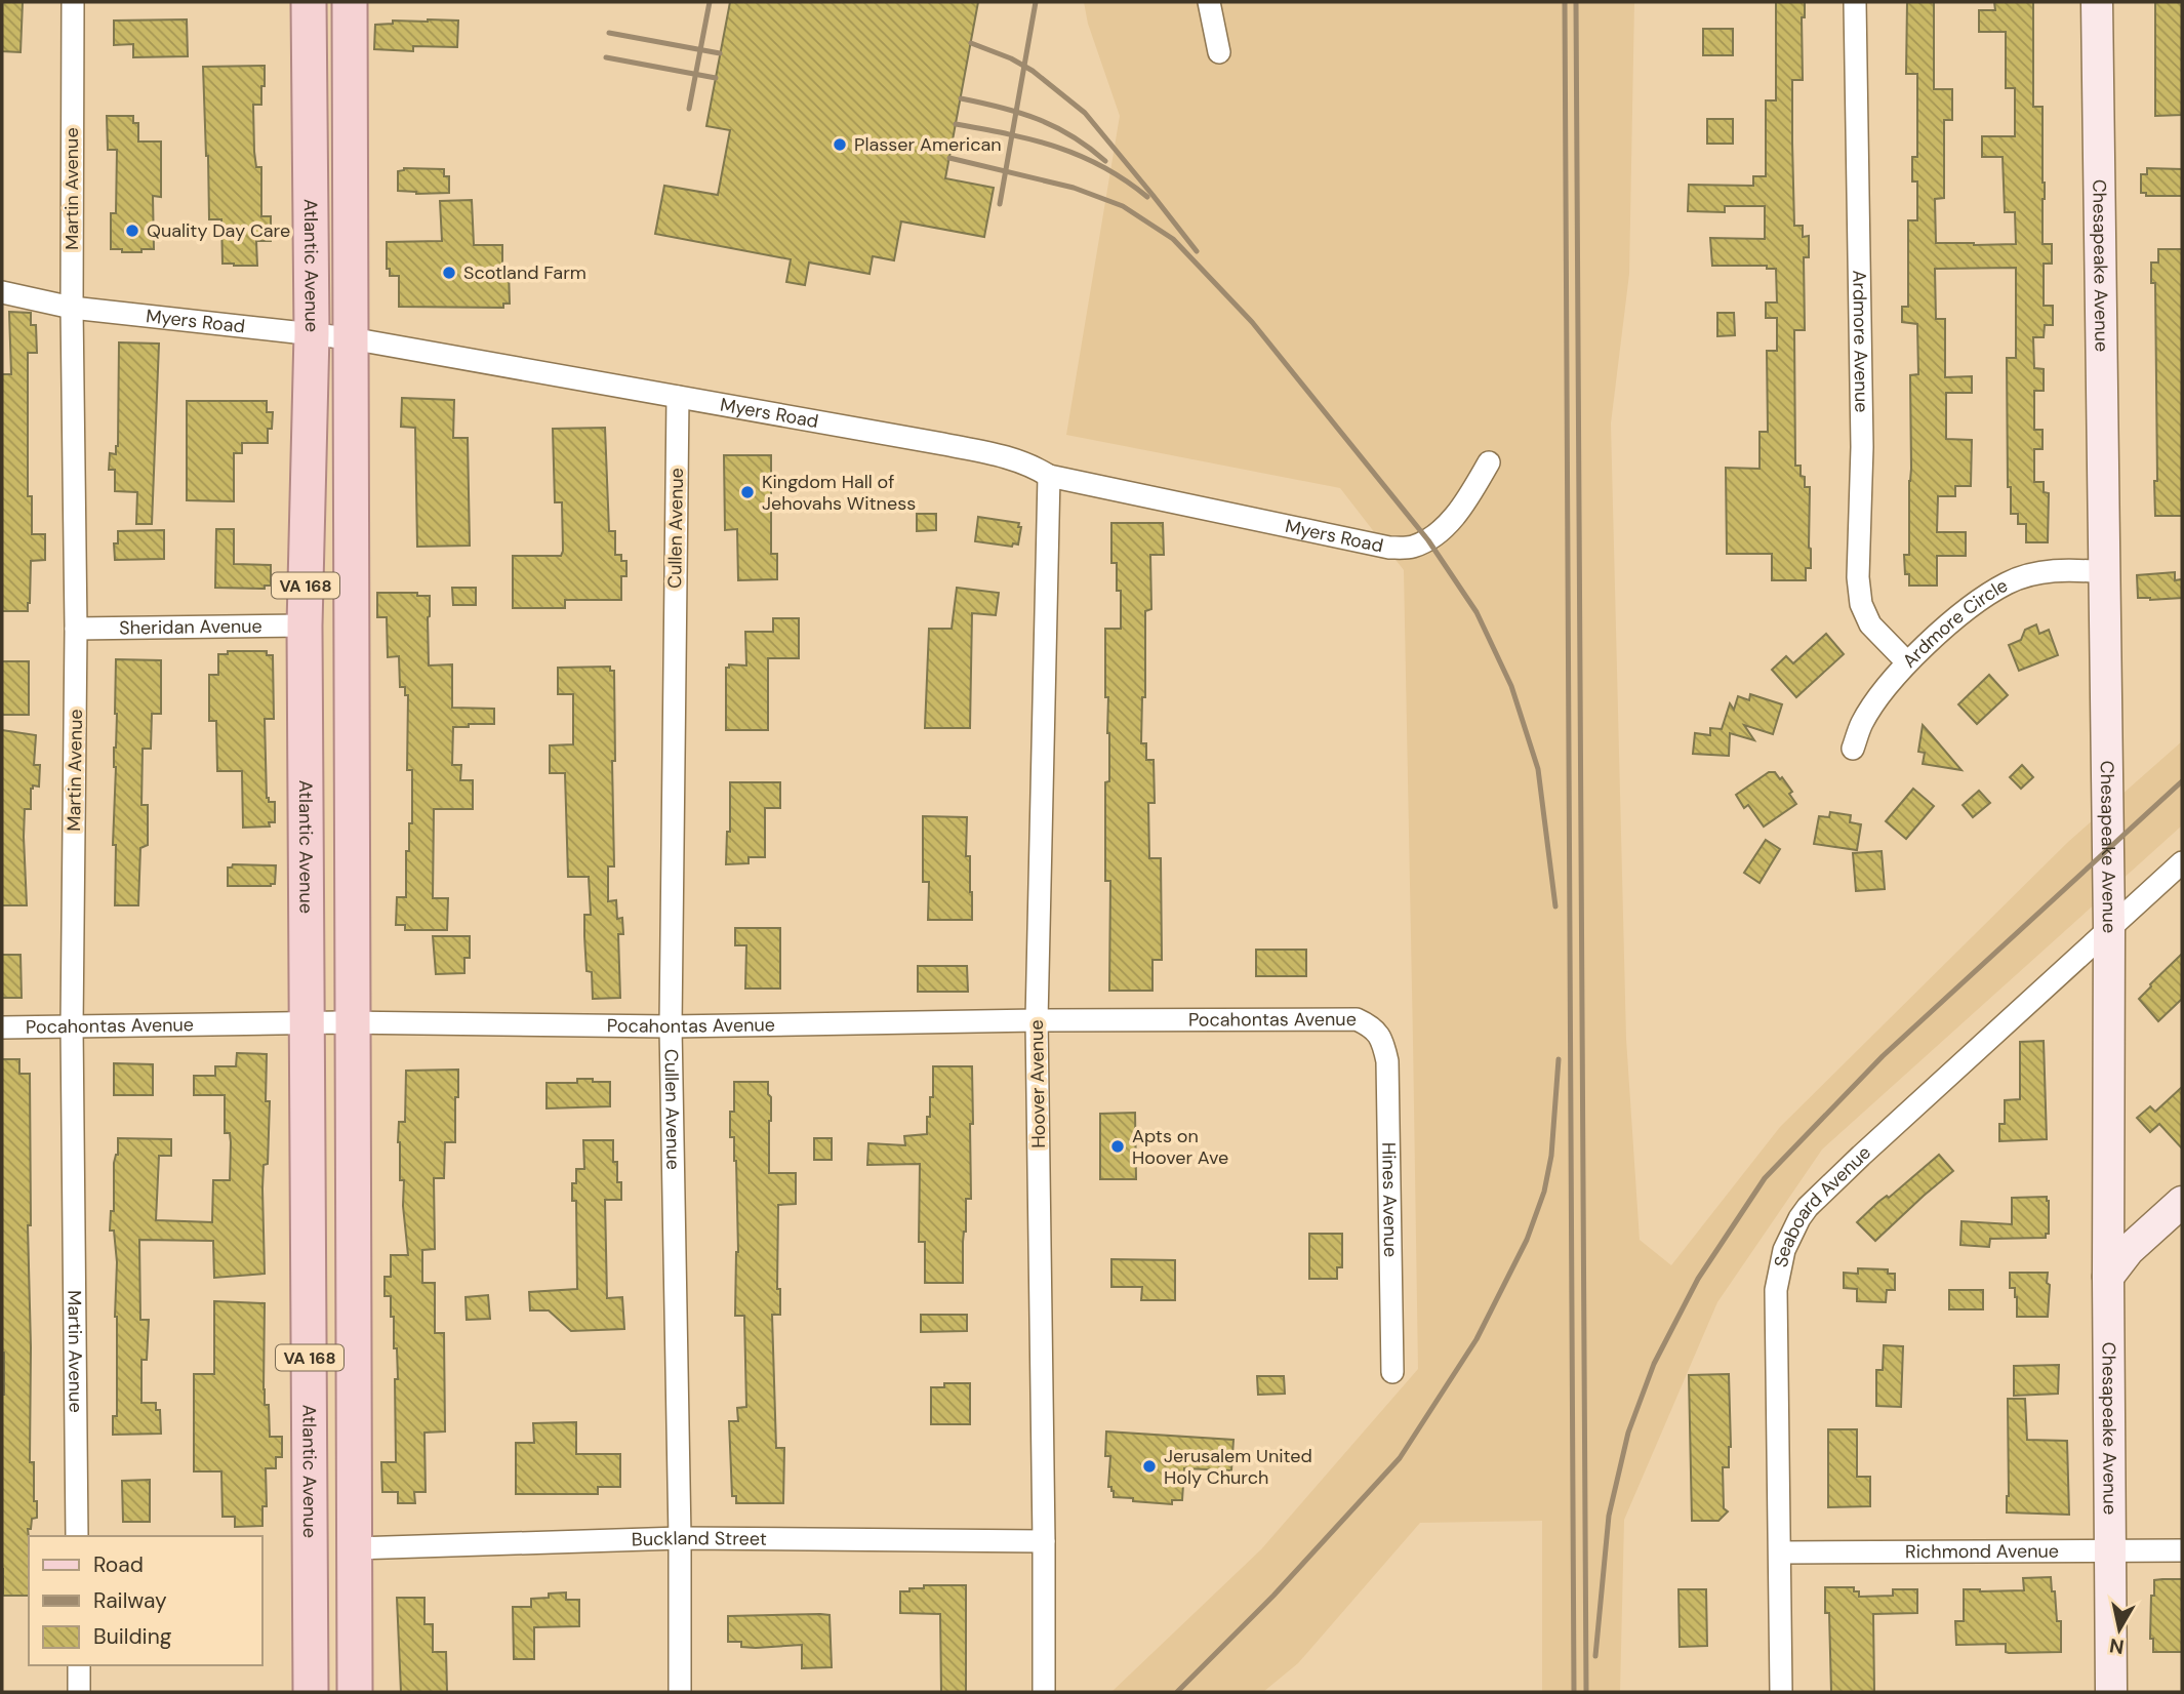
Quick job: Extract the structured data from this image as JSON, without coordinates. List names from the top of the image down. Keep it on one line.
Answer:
{"streets":{"main road":["Atlantic Avenue","VA 168"],"street":["Martin Avenue","Chesapeake Avenue","Myers Road","Ardmore Avenue","Cullen Avenue","Ardmore Circle","Sheridan Avenue","Pocahontas Avenue","Hoover Avenue","Hines Avenue","Seaboard Avenue","Buckland Street","Richmond Avenue"]},"crossings":[["Martin Avenue","Myers Road"],["Martin Avenue","Sheridan Avenue"],["Martin Avenue","Pocahontas Avenue"],["Atlantic Avenue","Myers Road"],["Atlantic Avenue","Sheridan Avenue"],["Atlantic Avenue","Pocahontas Avenue"],["Chesapeake Avenue","Ardmore Circle"],["Chesapeake Avenue","Seaboard Avenue"],["Chesapeake Avenue","Richmond Avenue"],["Myers Road","Cullen Avenue"],["Myers Road","VA 168"],["Myers Road","Hoover Avenue"],["Ardmore Avenue","Ardmore Circle"],["Cullen Avenue","Pocahontas Avenue"],["Cullen Avenue","Buckland Street"],["VA 168","Pocahontas Avenue"],["VA 168","Buckland Street"],["Pocahontas Avenue","Hoover Avenue"],["Pocahontas Avenue","Hines Avenue"],["Hoover Avenue","Buckland Street"],["Seaboard Avenue","Richmond Avenue"]],"places":["Plasser American","Quality Day Care","Scotland Farm","Kingdom Hall of Jehovahs Witness","Apts on Hoover Ave","Jerusalem United Holy Church"],"legend":["Road","Railway","Building"],"north":"bottom"}
